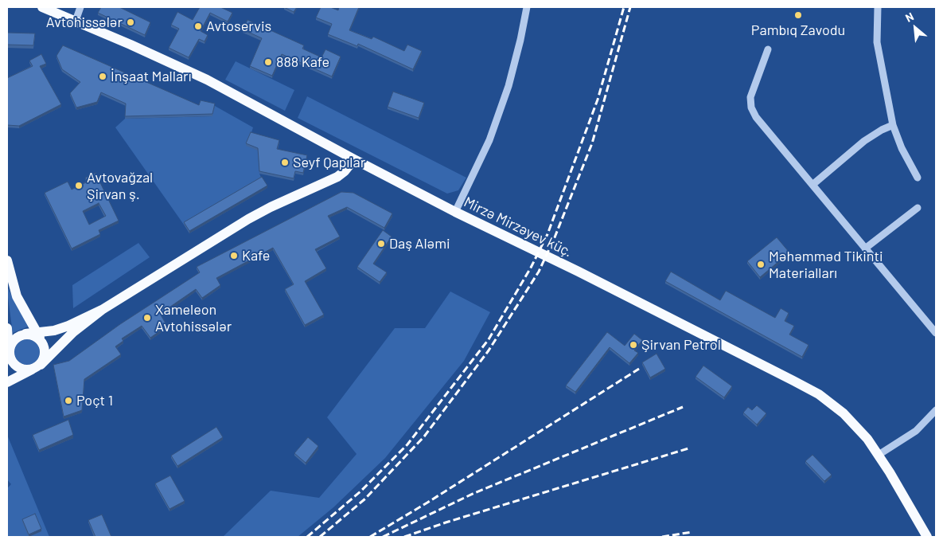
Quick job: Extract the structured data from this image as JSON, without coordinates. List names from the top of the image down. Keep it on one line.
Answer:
{"streets":{"main road":["Mirzə Mirzəyev küç."]},"places":["Pambıq Zavodu","Avtohissələr","Avtoservis","888 Kafe","İnşaat Malları","Seyf Qapılar","Avtovağzal Şirvan ş.","Daş Aləmi","Kafe","Məhəmməd Tikinti Materialları","Xameleon Avtohissələr","Şirvan Petrol","Poçt 1"],"north":"top left"}
